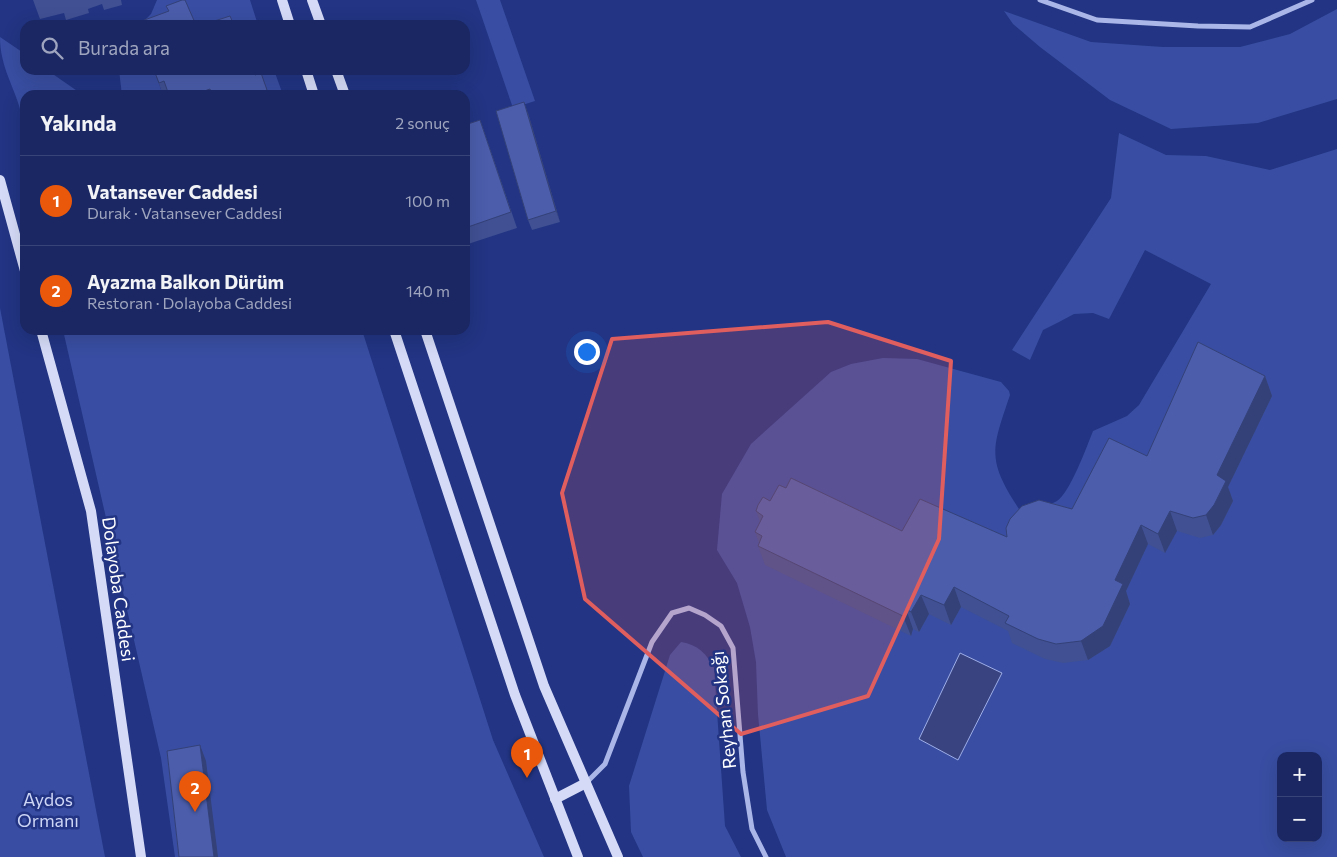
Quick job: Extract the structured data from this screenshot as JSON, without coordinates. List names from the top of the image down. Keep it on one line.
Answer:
{"streets":{"main road":["Dolayoba Caddesi"],"street":["Reyhan Sokağı"]},"parks":["Aydos Ormanı"],"page":{"search":"Burada ara","heading":["Yakında","2 sonuç"],"list":[{"mark":"1","name":"Vatansever Caddesi","note":"Durak · Vatansever Caddesi","value":"100 m"},{"mark":"2","name":"Ayazma Balkon Dürüm","note":"Restoran · Dolayoba Caddesi","value":"140 m"}],"pins":["1","2"],"map_buttons":["+","−"]}}
